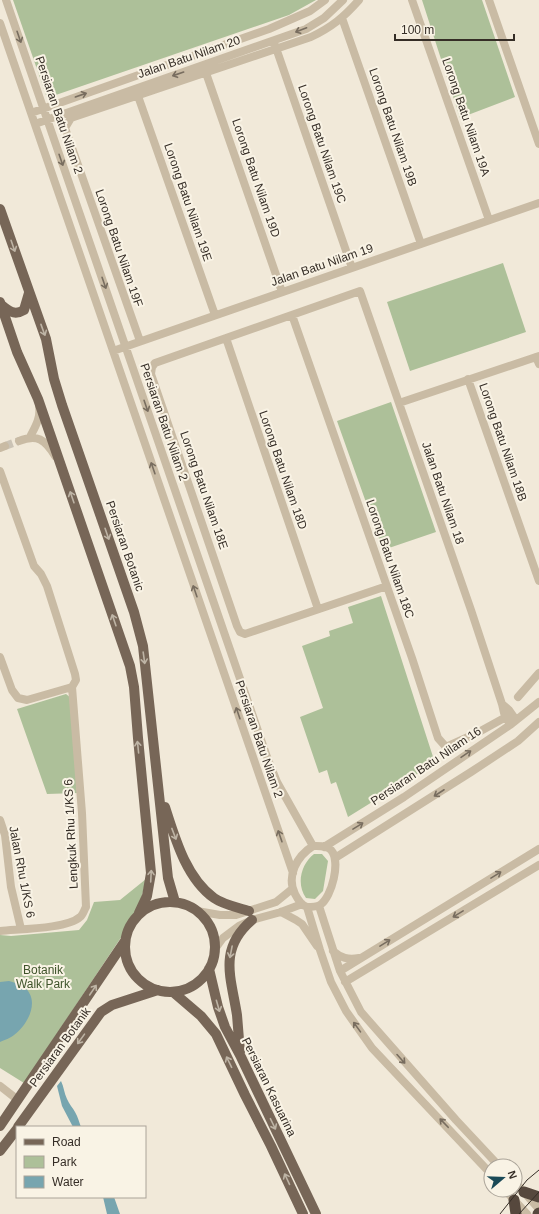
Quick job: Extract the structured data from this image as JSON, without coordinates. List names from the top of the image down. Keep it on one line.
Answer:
{"streets":{"main road":["Persiaran Botanic","Persiaran Botanik","Persiaran Kasuarina"],"street":["Jalan Batu Nilam 20","Persiaran Batu Nilam 2","Lorong Batu Nilam 19A","Lorong Batu Nilam 19B","Lorong Batu Nilam 19C","Lorong Batu Nilam 19D","Lorong Batu Nilam 19E","Lorong Batu Nilam 19F","Jalan Batu Nilam 19","Lorong Batu Nilam 18B","Lorong Batu Nilam 18D","Lorong Batu Nilam 18E","Jalan Batu Nilam 18","Lorong Batu Nilam 18C","Persiaran Batu Nilam 16","Lengkuk Rhu 1/KS 6","Jalan Rhu 1/KS 6"]},"crossings":[["Jalan Batu Nilam 20","Persiaran Batu Nilam 2"],["Jalan Batu Nilam 20","Lorong Batu Nilam 19C"],["Persiaran Batu Nilam 2","Jalan Batu Nilam 19"],["Persiaran Batu Nilam 2","Persiaran Batu Nilam 16"],["Lorong Batu Nilam 19A","Jalan Batu Nilam 19"],["Lorong Batu Nilam 19B","Jalan Batu Nilam 19"],["Lorong Batu Nilam 19C","Jalan Batu Nilam 19"],["Lorong Batu Nilam 19D","Jalan Batu Nilam 19"],["Lorong Batu Nilam 19E","Lorong Batu Nilam 19F"],["Lorong Batu Nilam 19E","Jalan Batu Nilam 19"],["Lorong Batu Nilam 19F","Jalan Batu Nilam 19"],["Lorong Batu Nilam 18D","Lorong Batu Nilam 18E"],["Jalan Batu Nilam 18","Lorong Batu Nilam 18C"],["Jalan Batu Nilam 18","Persiaran Batu Nilam 16"],["Persiaran Botanic","Persiaran Botanik"],["Persiaran Botanic","Persiaran Kasuarina"],["Lorong Batu Nilam 18C","Persiaran Batu Nilam 16"],["Lengkuk Rhu 1/KS 6","Jalan Rhu 1/KS 6"],["Persiaran Botanik","Persiaran Kasuarina"]],"parks":["Botanik Walk Park"],"legend":["Road","Park","Water"],"scale_bar":"100 m","north":"right"}
